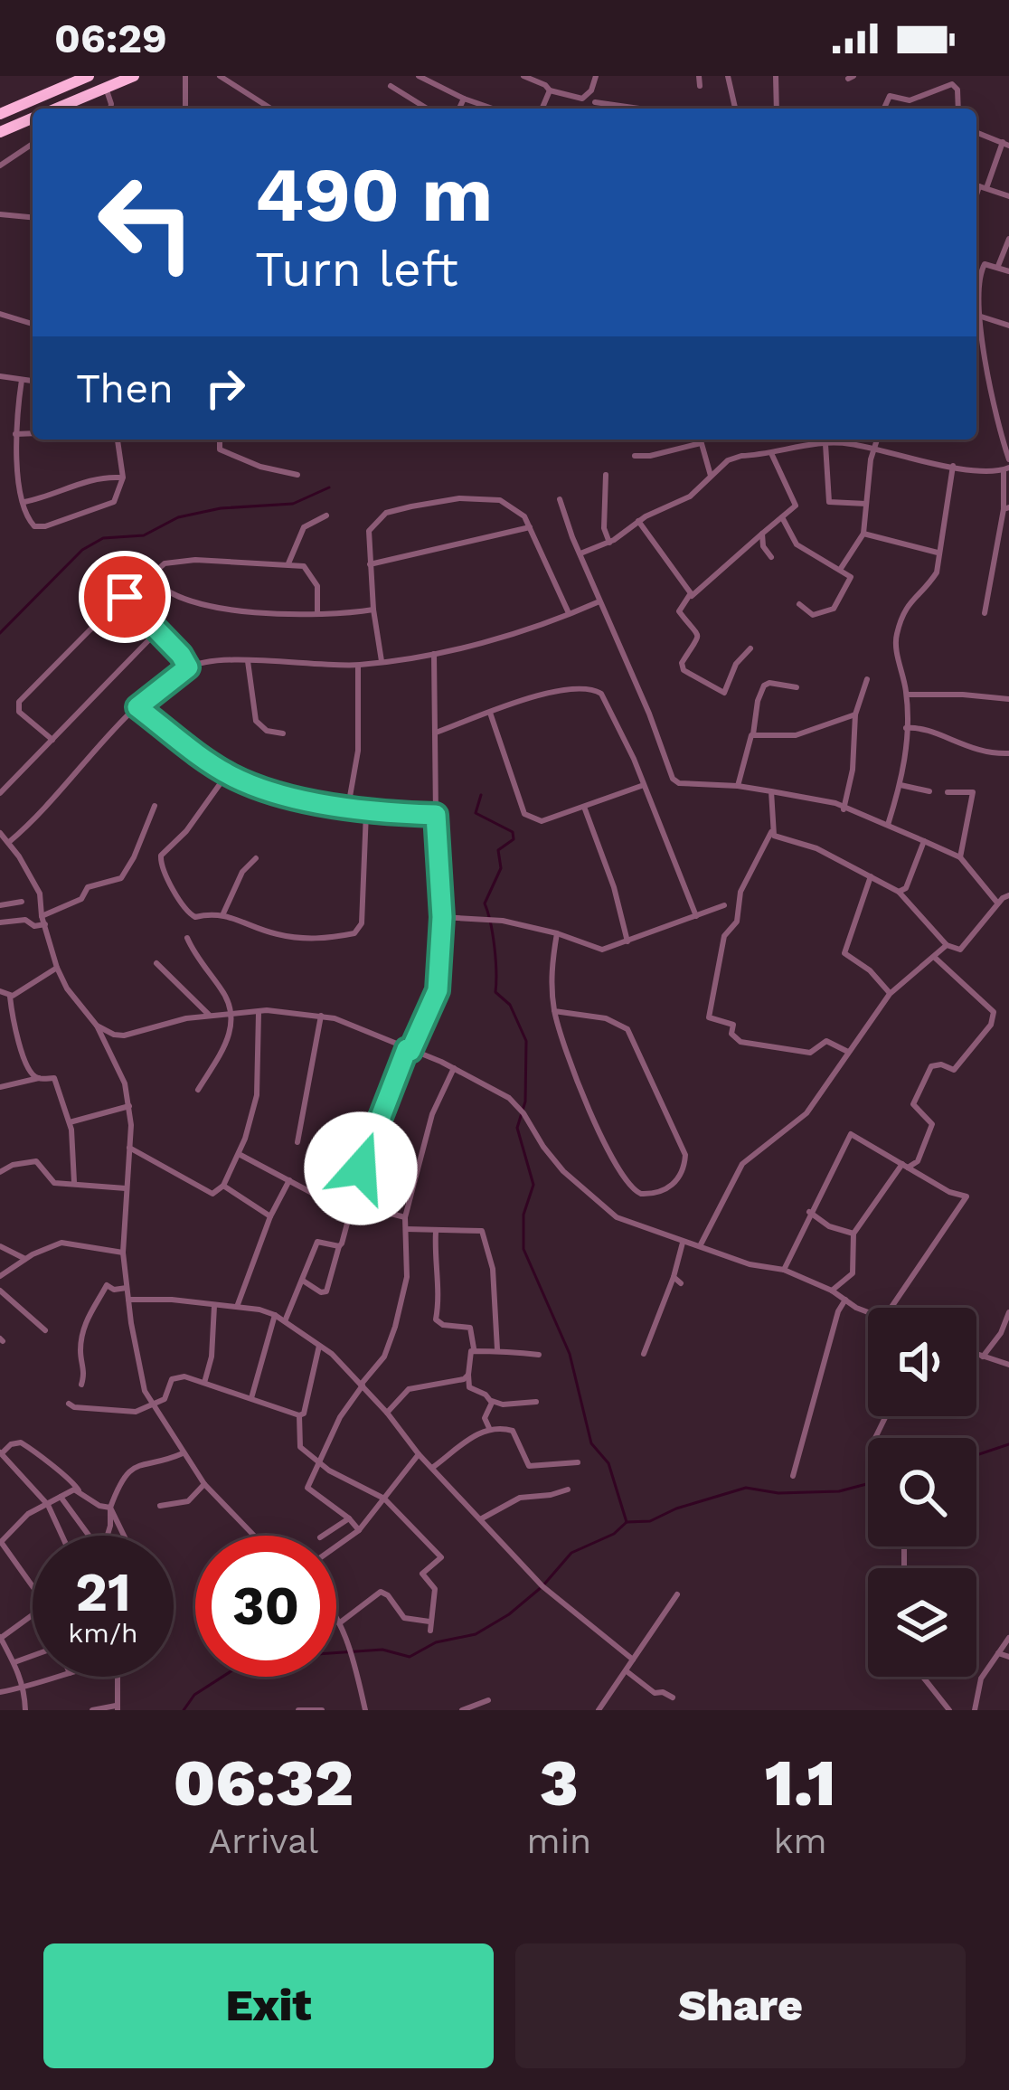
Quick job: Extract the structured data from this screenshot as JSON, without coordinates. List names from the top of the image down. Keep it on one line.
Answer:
{"page":{"status":"06:29","turn":["490 m","Turn left"],"then":"Then","speed":"21 km/h","limit":"30","eta":["06:32","Arrival","3","min","1.1","km"],"buttons":["Exit","Share"]}}
